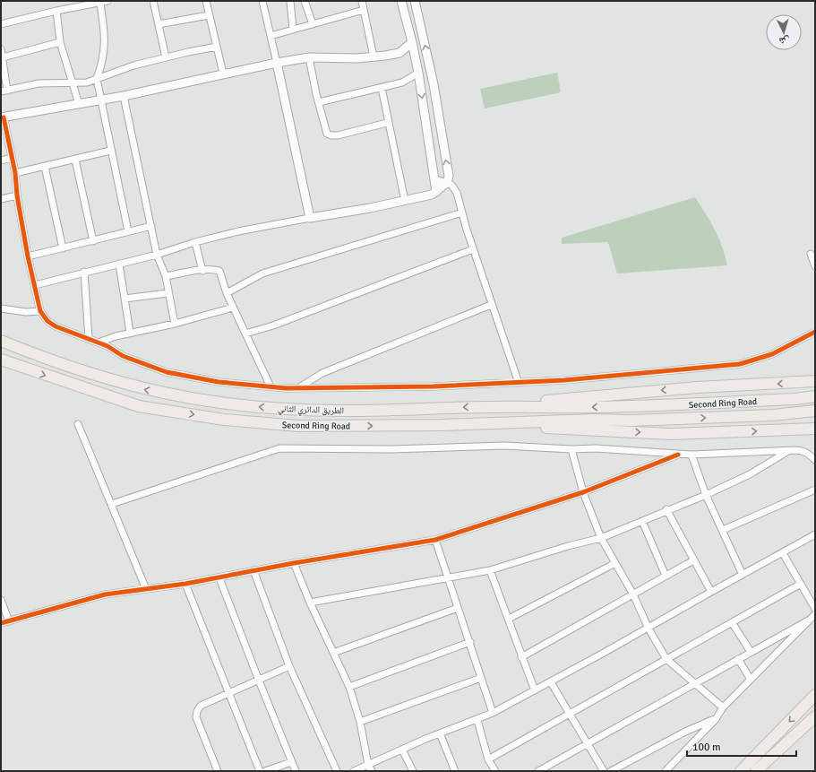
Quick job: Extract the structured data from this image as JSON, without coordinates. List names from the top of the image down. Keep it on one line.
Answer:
{"streets":{"highway":["Second Ring Road","الطريق الدائري الثاني"]},"crossings":[["Second Ring Road","الطريق الدائري الثاني"]],"scale_bar":"100 m","north":"bottom"}
